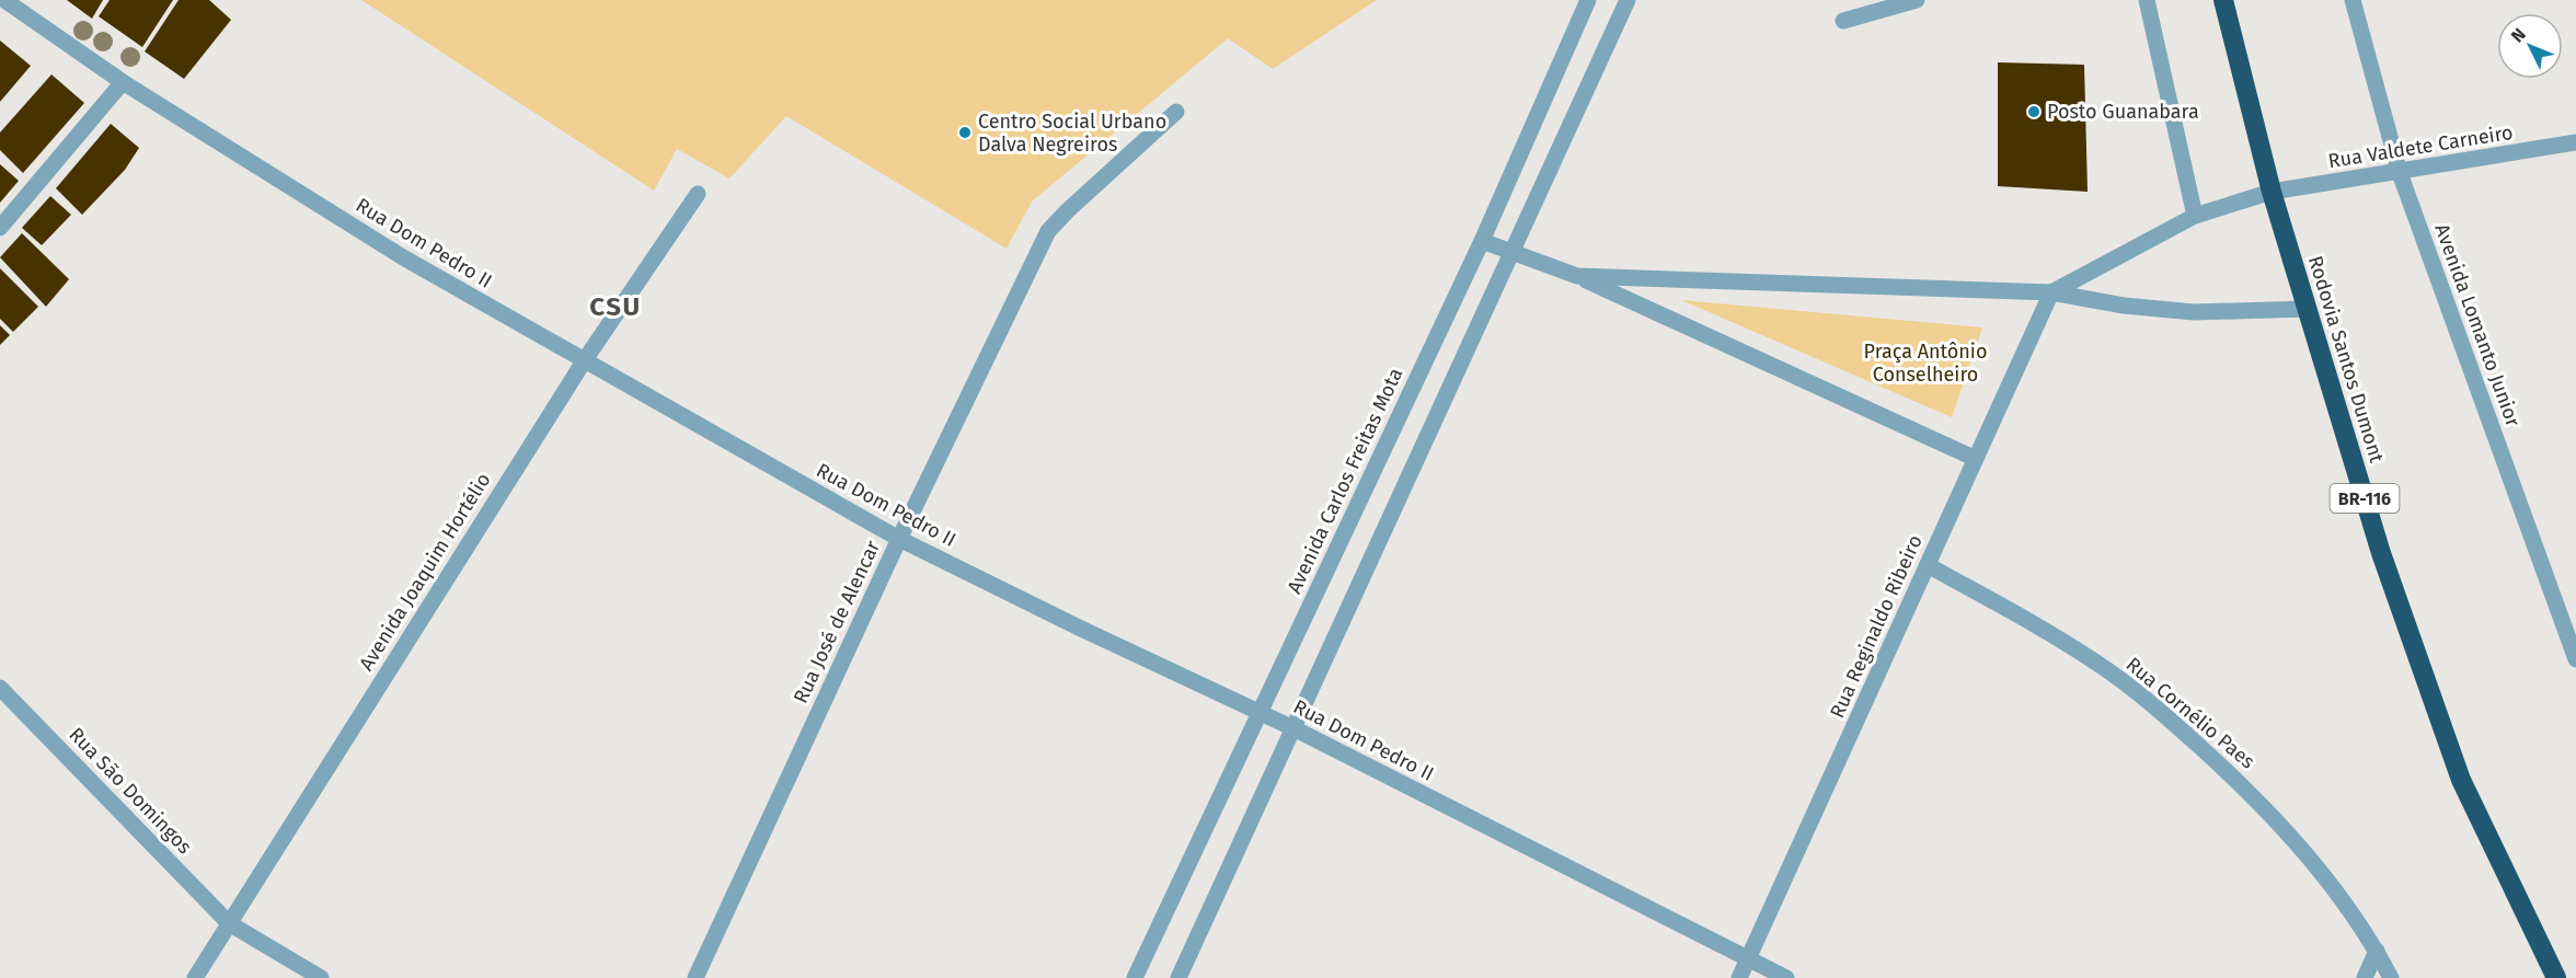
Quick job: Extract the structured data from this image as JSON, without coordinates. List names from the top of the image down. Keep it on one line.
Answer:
{"streets":{"highway":["Rodovia Santos Dumont","BR-116"],"street":["Rua Valdete Carneiro","Rua Dom Pedro II","Avenida Lomanto Junior","Avenida Carlos Freitas Mota","Avenida Joaquim Hortélio","Rua José de Alencar","Rua Reginaldo Ribeiro","Rua Cornélio Paes","Rua São Domingos"]},"crossings":[["Rua Valdete Carneiro","Avenida Lomanto Junior"],["Rua Valdete Carneiro","Rodovia Santos Dumont"],["Rua Valdete Carneiro","Rua Reginaldo Ribeiro"],["Rua Dom Pedro II","Avenida Carlos Freitas Mota"],["Rua Dom Pedro II","Avenida Joaquim Hortélio"],["Rua Dom Pedro II","Rua José de Alencar"],["Rua Dom Pedro II","Rua Reginaldo Ribeiro"],["Avenida Joaquim Hortélio","Rua São Domingos"],["Rua Reginaldo Ribeiro","Rua Cornélio Paes"]],"districts":["CSU"],"parks":["Praça Antônio Conselheiro"],"places":["Posto Guanabara","Centro Social Urbano Dalva Negreiros"],"north":"top left"}
